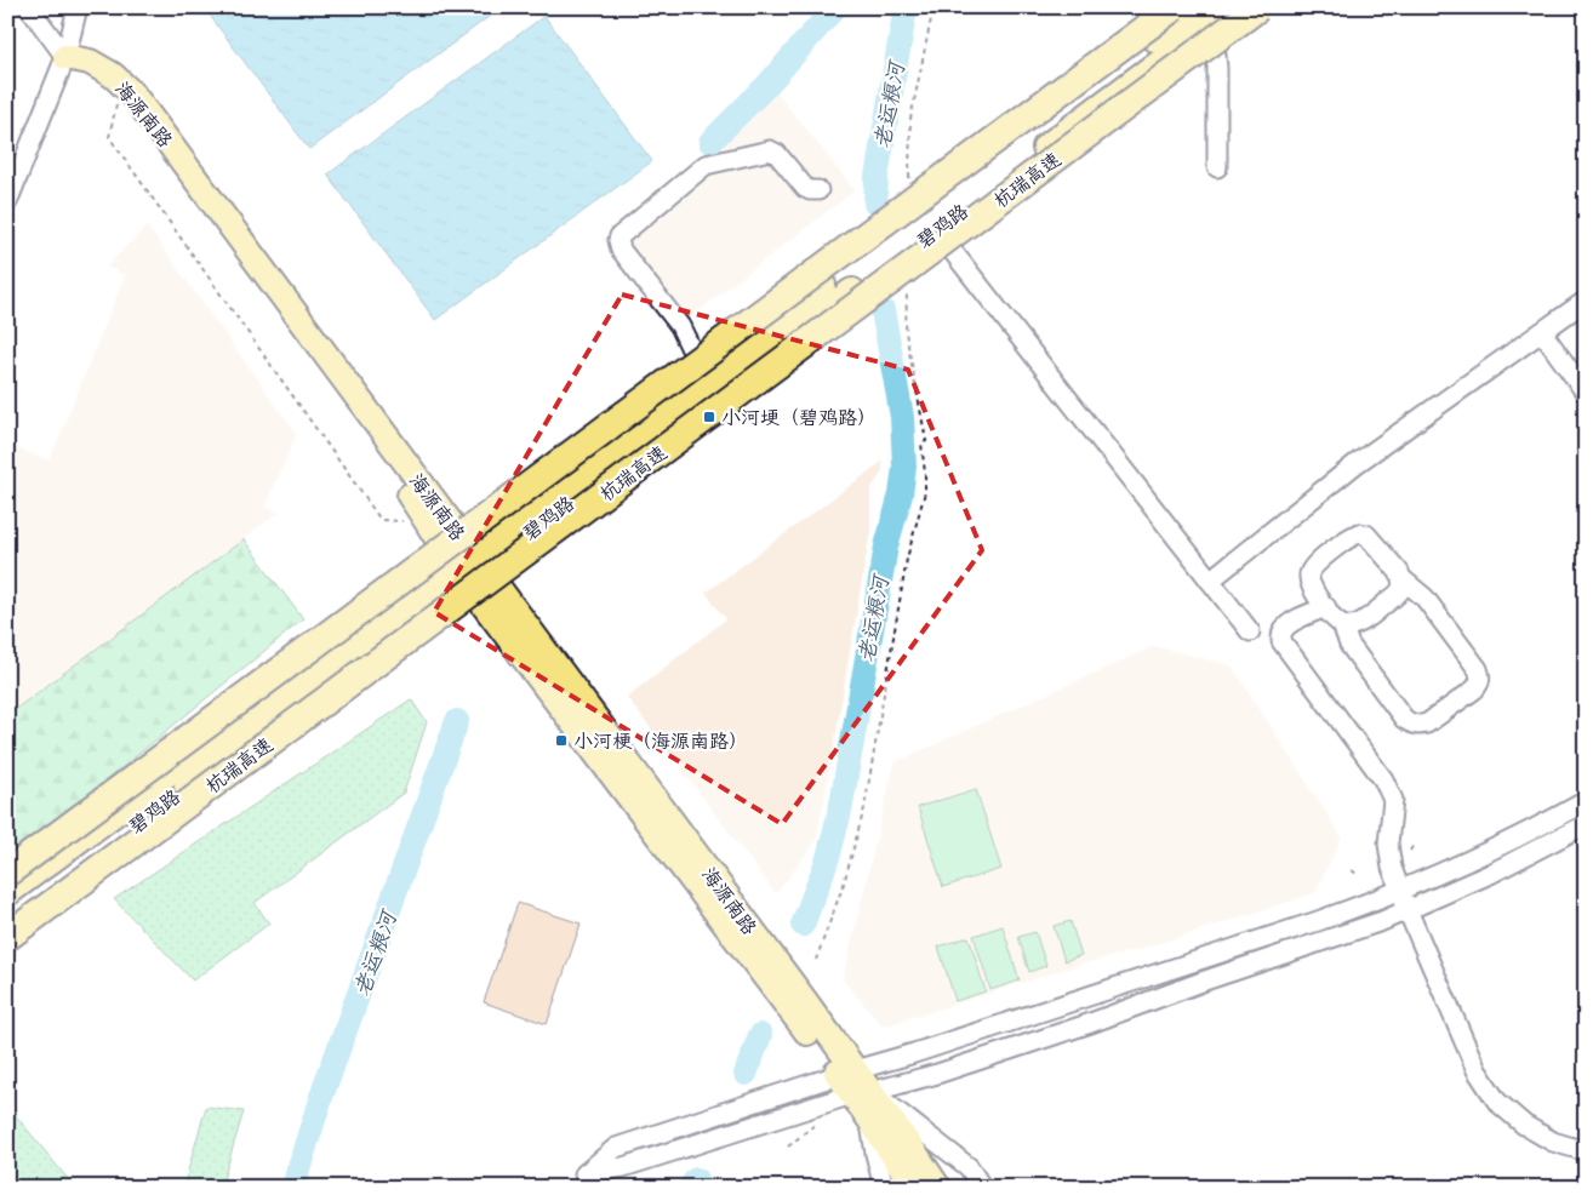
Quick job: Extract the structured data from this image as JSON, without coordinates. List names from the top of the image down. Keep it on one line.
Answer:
{"streets":{"highway":["杭瑞高速","碧鸡路"],"main road":["海源南路"]},"crossings":[["海源南路","碧鸡路"]],"water":["老运粮河"],"places":{"transit":["小河埂（碧鸡路）","小河梗（海源南路）"]}}
